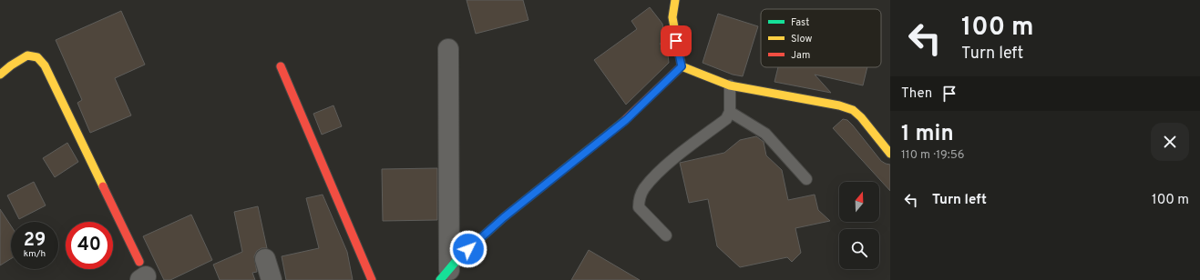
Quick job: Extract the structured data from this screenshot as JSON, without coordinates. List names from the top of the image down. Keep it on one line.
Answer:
{"legend":["Fast","Slow","Jam"],"north":"top","page":{"turn":["100 m","Turn left"],"then":"Then","heading":["1 min","110 m · 19:56"],"list":[{"name":"Turn left","value":"100 m"}],"speed":"29 km/h","limit":"40"}}
